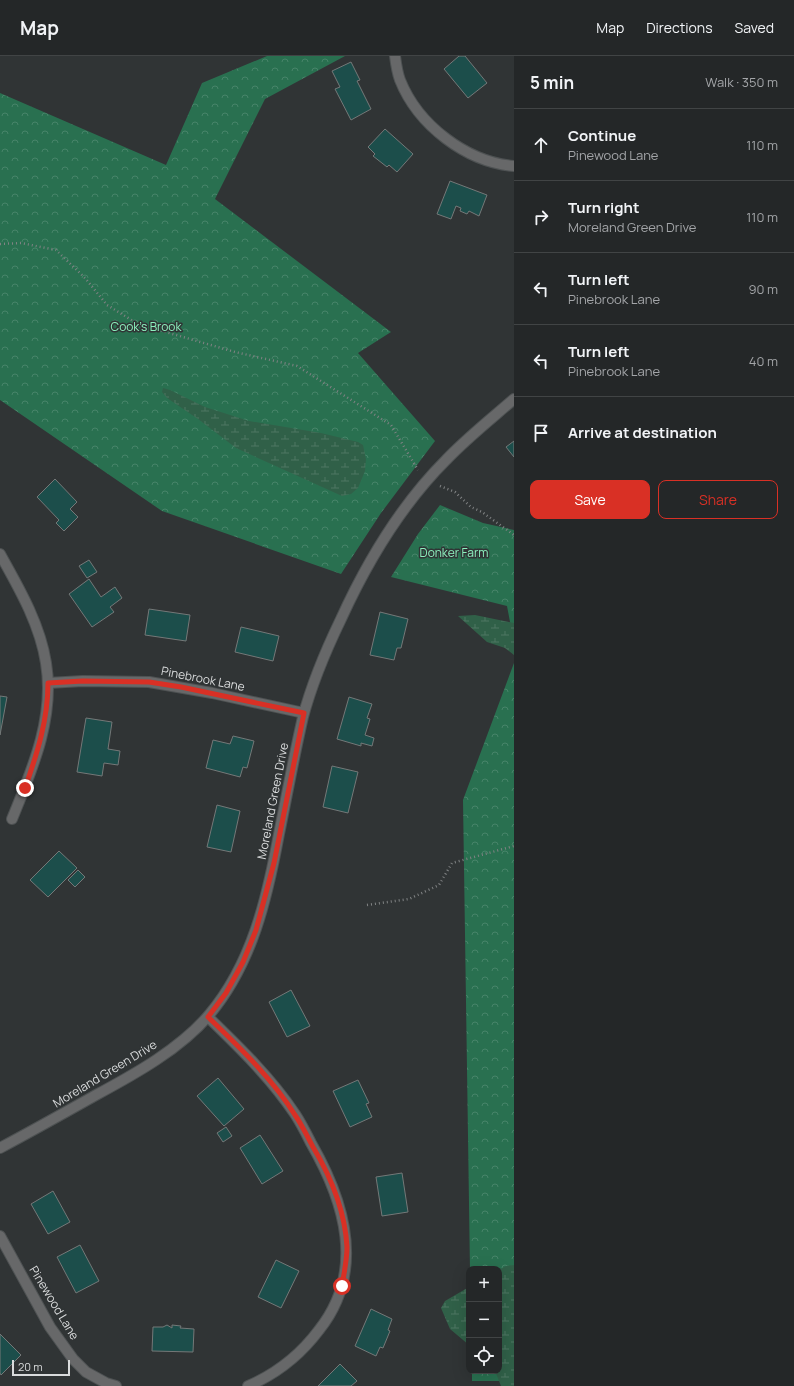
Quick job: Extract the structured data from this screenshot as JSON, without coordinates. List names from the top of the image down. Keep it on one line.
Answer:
{"streets":{"street":["Pinebrook Lane","Moreland Green Drive","Pinewood Lane"]},"crossings":[["Pinebrook Lane","Moreland Green Drive"]],"parks":["Cook's Brook","Donker Farm"],"scale_bar":"20 m","page":{"header":"Map","nav":["Map","Directions","Saved"],"heading":["5 min","Walk · 350 m"],"list":[["Continue","Pinewood Lane","110 m"],["Turn right","Moreland Green Drive","110 m"],["Turn left","Pinebrook Lane","90 m"],["Turn left","Pinebrook Lane","40 m"],"Arrive at destination"],"buttons":["Save","Share"],"map_buttons":["+","−"],"scale":"20 m"}}
